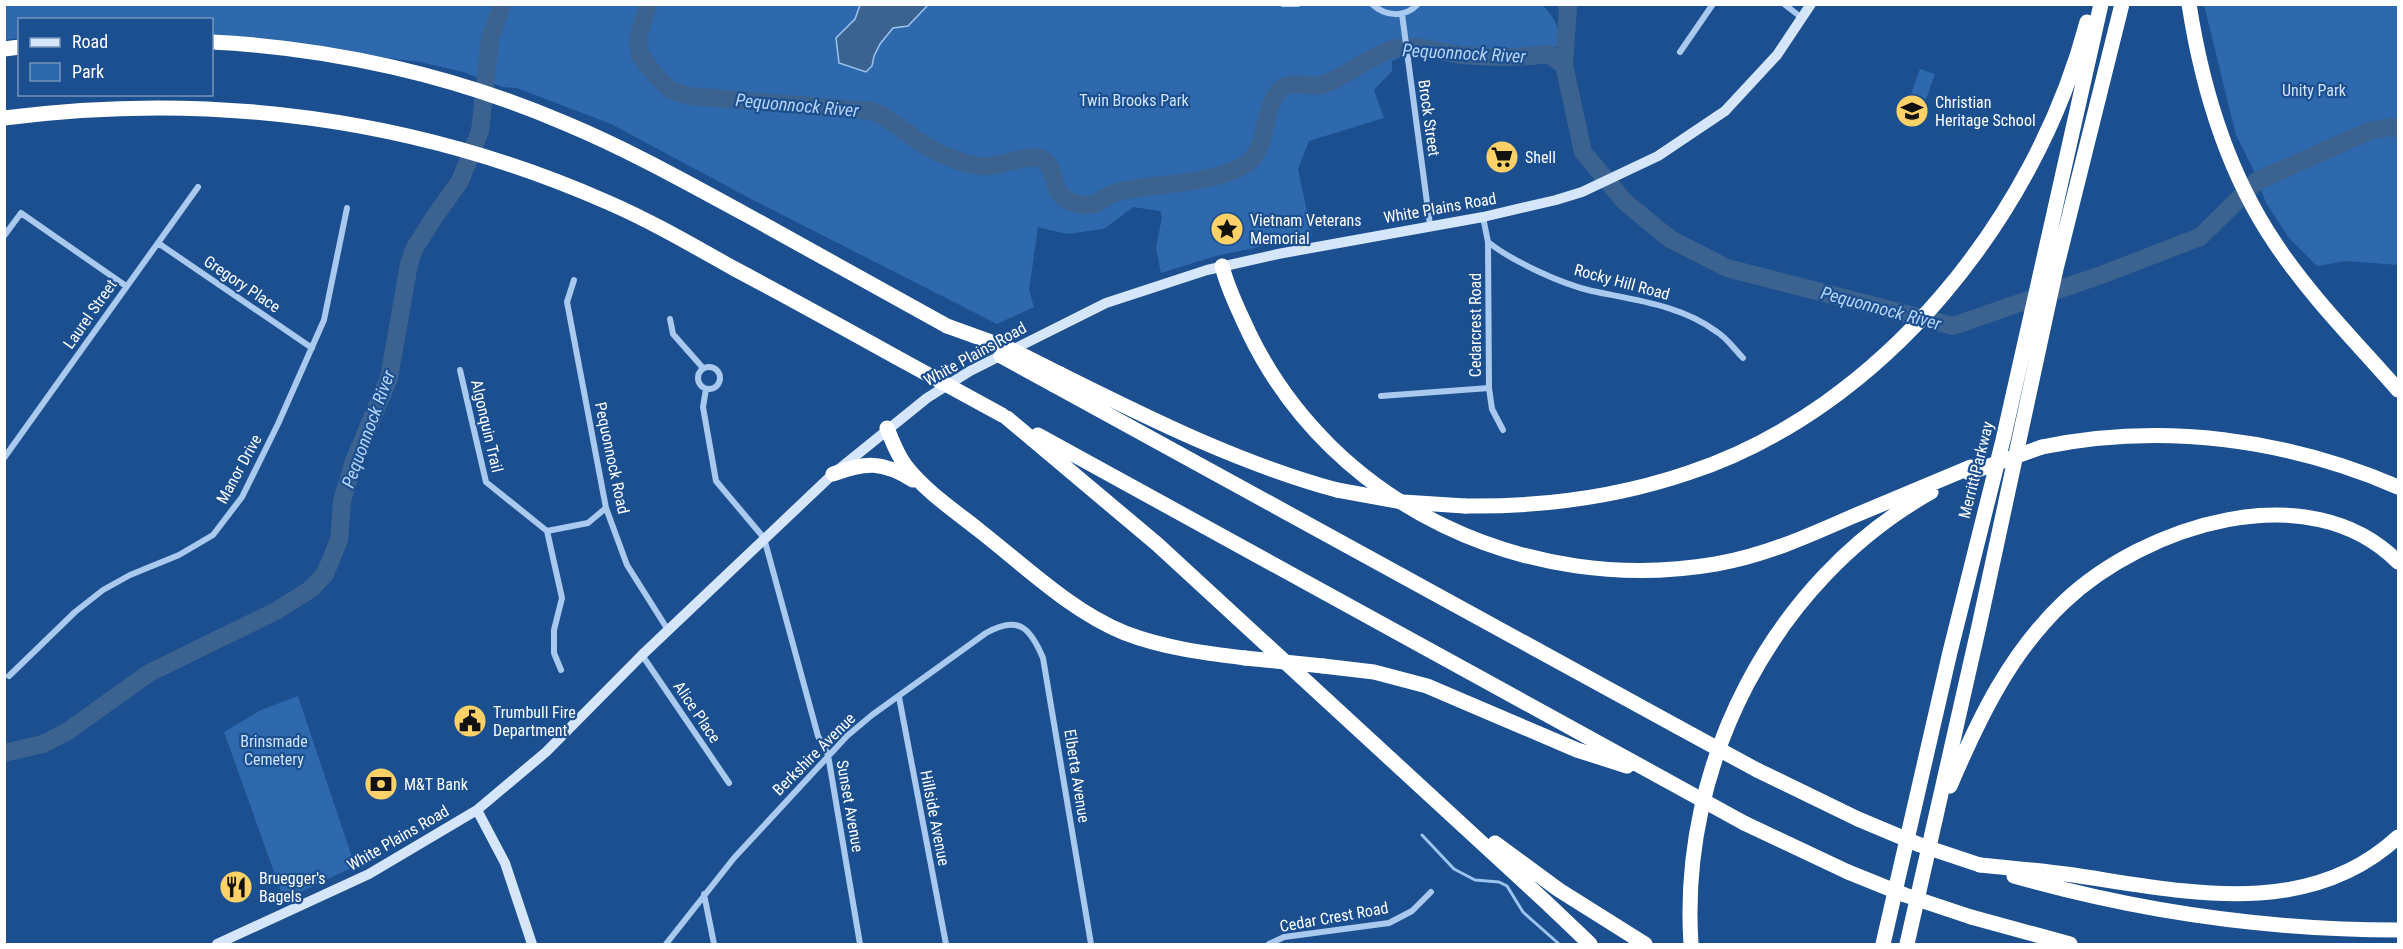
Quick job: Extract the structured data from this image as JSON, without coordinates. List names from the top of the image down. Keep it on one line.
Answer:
{"streets":{"highway":["Merritt Parkway"],"main road":["White Plains Road"],"street":["Brock Street","Rocky Hill Road","Gregory Place","Laurel Street","Cedarcrest Road","Algonquin Trail","Pequonnock Road","Manor Drive","Alice Place","Berkshire Avenue","Elberta Avenue","Sunset Avenue","Hillside Avenue","Cedar Crest Road"]},"crossings":[["Brock Street","White Plains Road"],["White Plains Road","Cedarcrest Road"],["White Plains Road","Pequonnock Road"],["White Plains Road","Alice Place"],["White Plains Road","Sunset Avenue"],["Rocky Hill Road","Cedarcrest Road"],["Gregory Place","Laurel Street"],["Gregory Place","Manor Drive"],["Berkshire Avenue","Elberta Avenue"],["Berkshire Avenue","Sunset Avenue"],["Berkshire Avenue","Hillside Avenue"]],"water":["Pequonnock River"],"parks":["Unity Park","Twin Brooks Park","Brinsmade Cemetery"],"places":{"school or university":["Christian Heritage School"],"supermarket":["Shell"],"place":["Vietnam Veterans Memorial"],"public building":["Trumbull Fire Department"],"bank":["M&T Bank"],"restaurant":["Bruegger's Bagels"]},"legend":["Road","Park"]}
